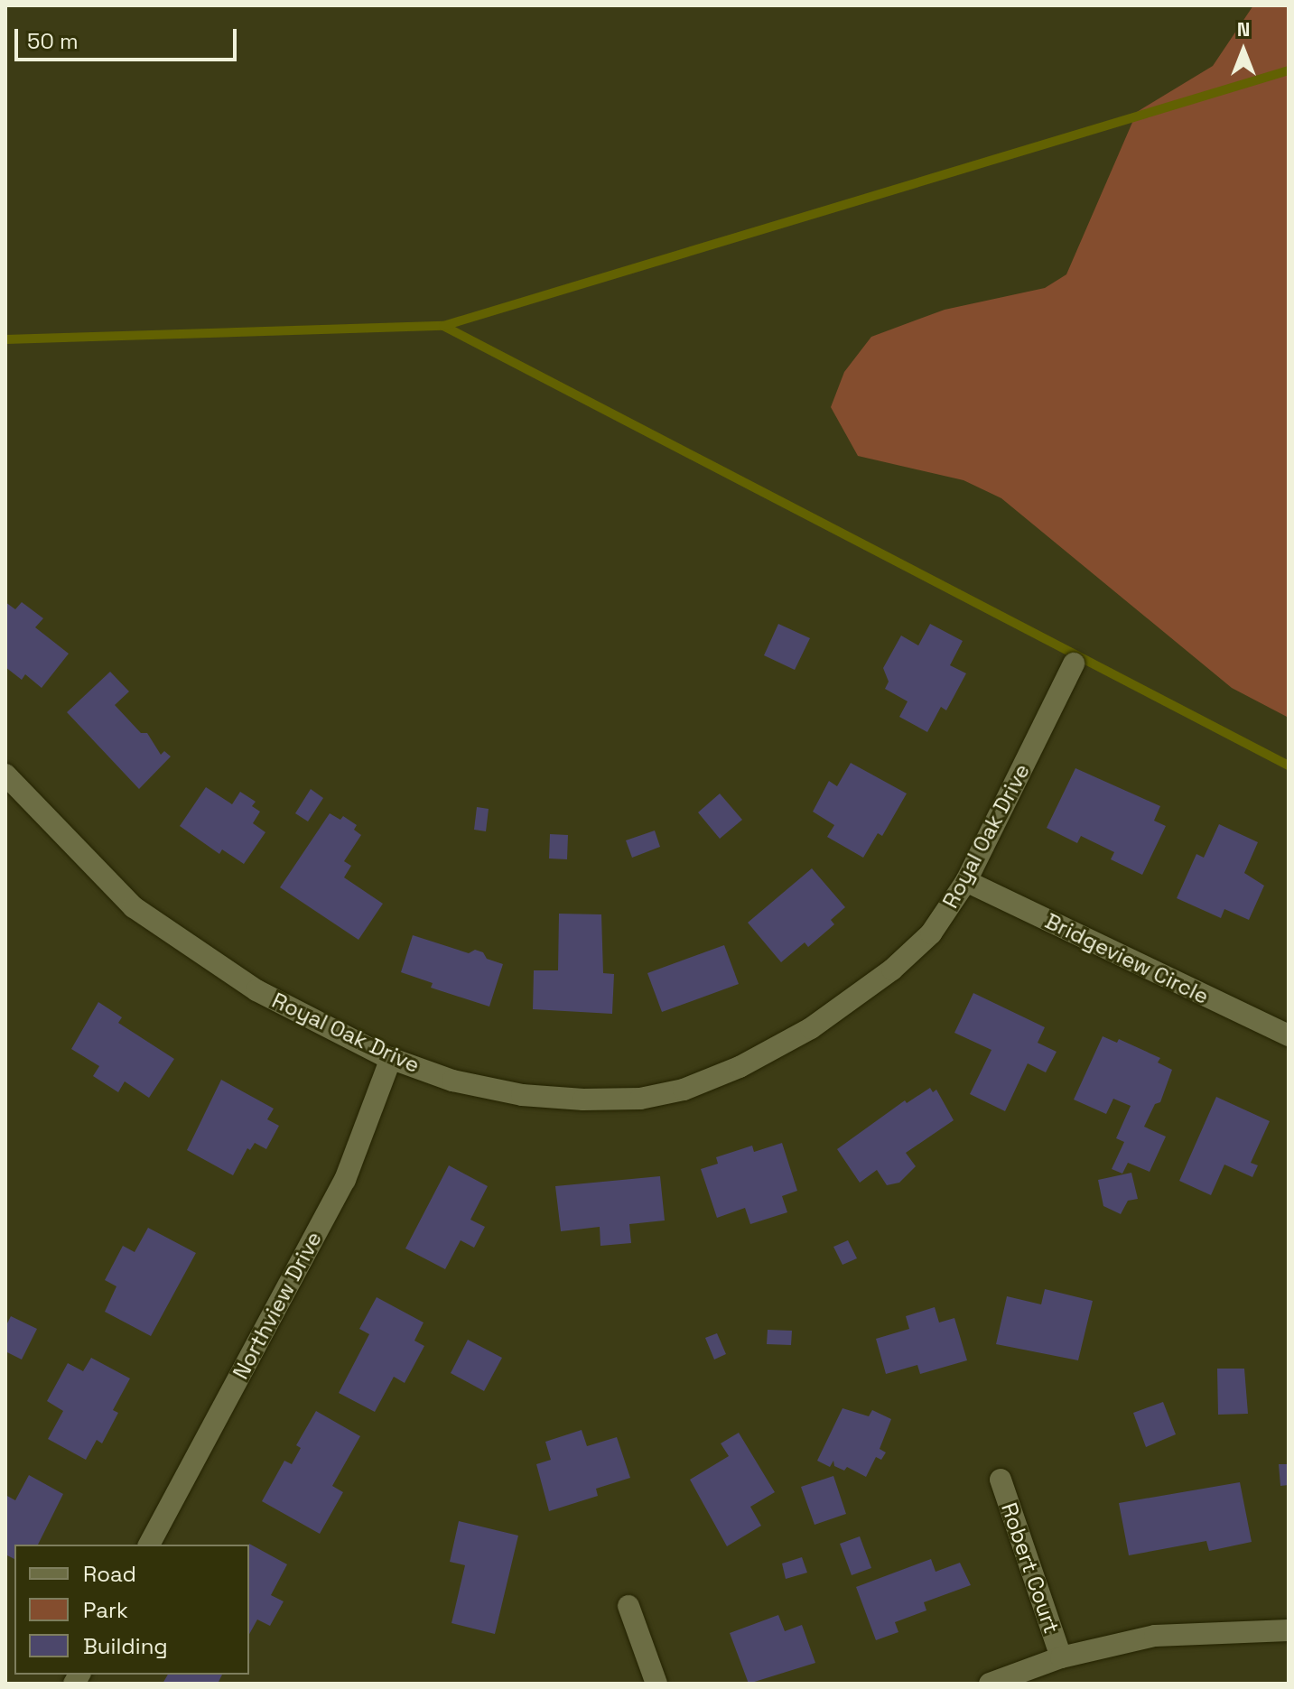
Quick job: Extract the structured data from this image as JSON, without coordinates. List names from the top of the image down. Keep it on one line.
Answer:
{"streets":{"street":["Royal Oak Drive","Bridgeview Circle","Northview Drive","Robert Court"]},"crossings":[["Royal Oak Drive","Bridgeview Circle"],["Royal Oak Drive","Northview Drive"]],"legend":["Road","Park","Building"],"scale_bar":"50 m","north":"top"}
